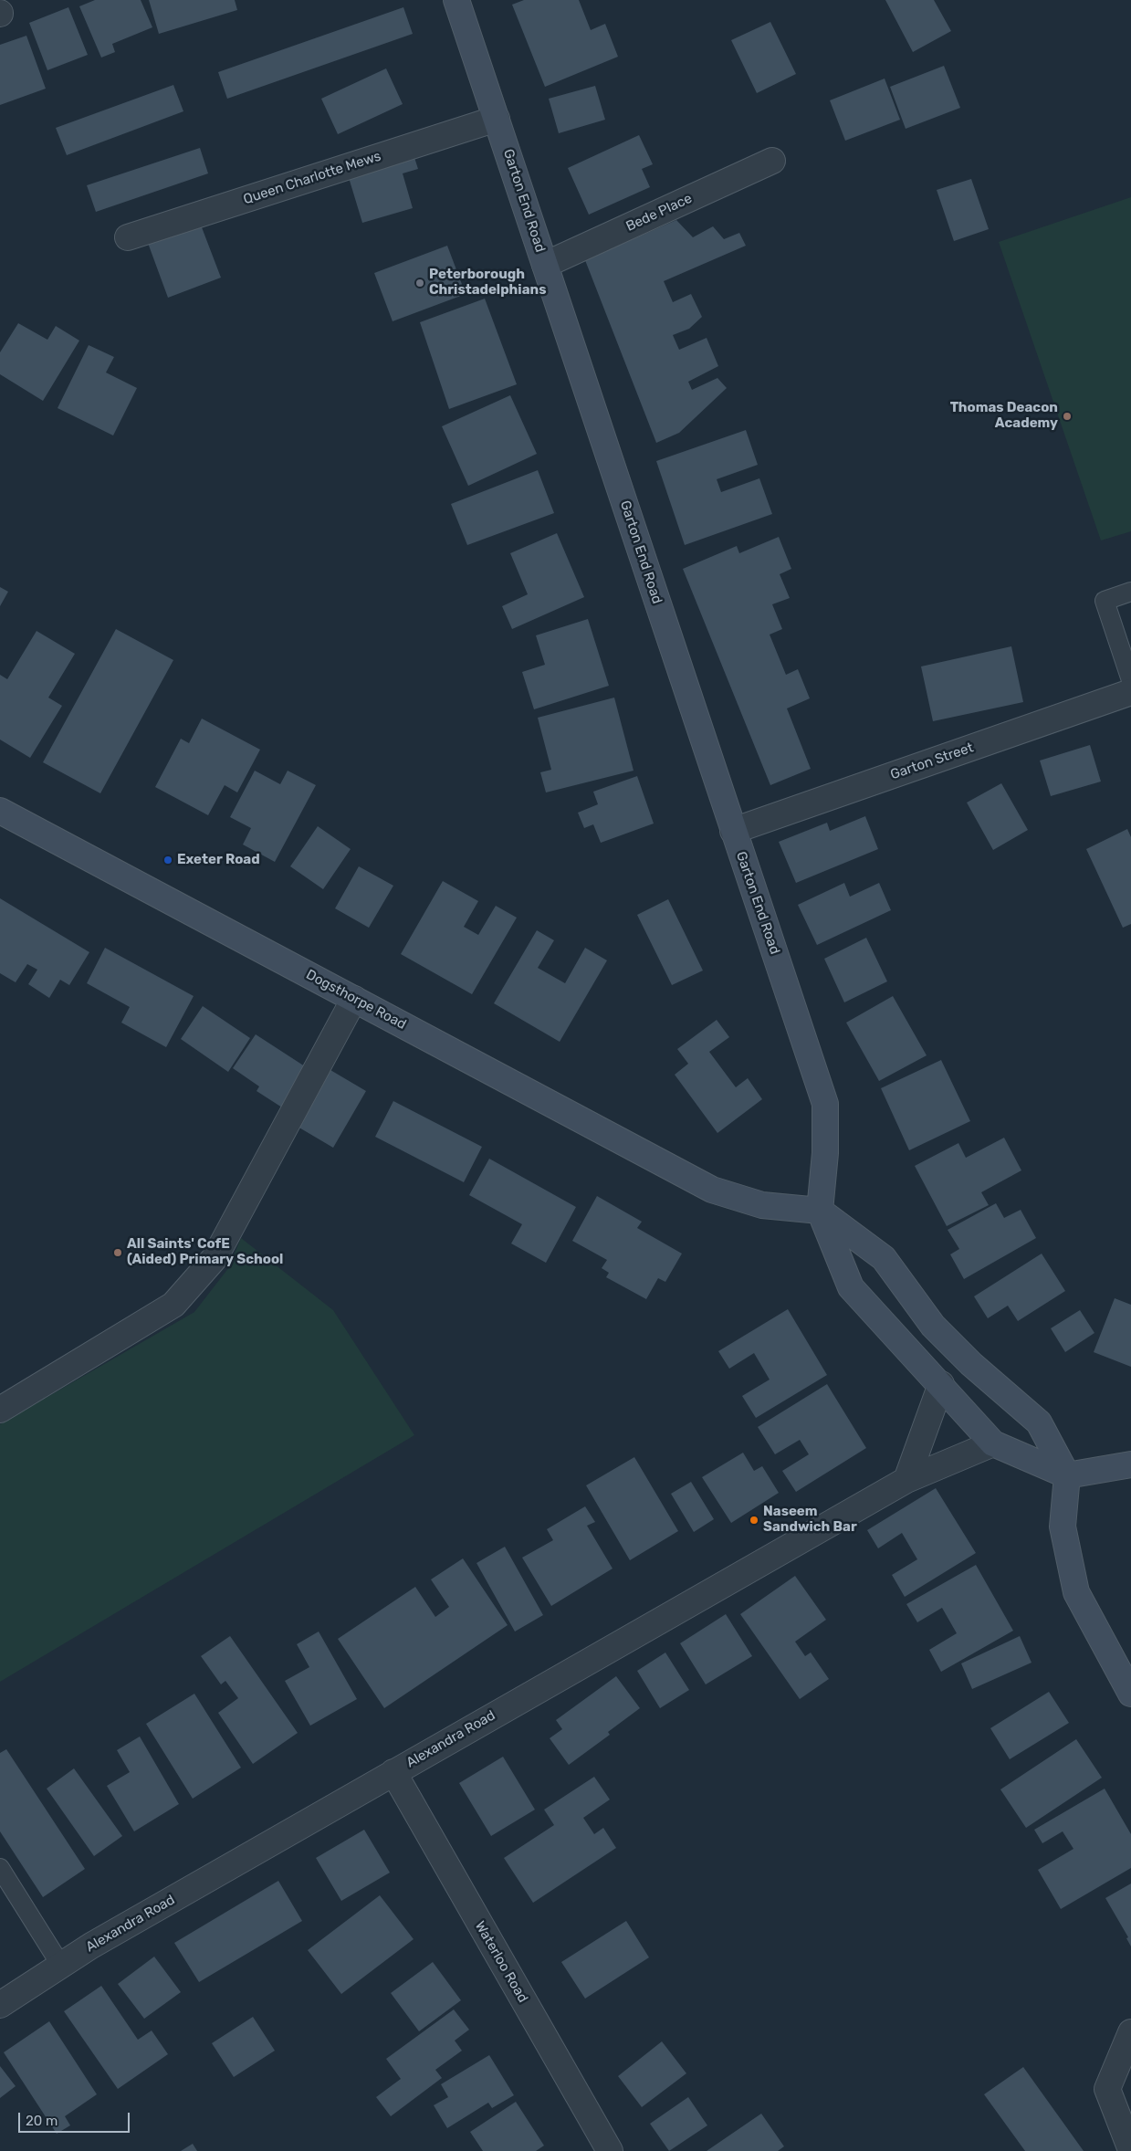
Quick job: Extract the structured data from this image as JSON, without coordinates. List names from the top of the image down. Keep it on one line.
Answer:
{"streets":{"street":["Queen Charlotte Mews","Garton End Road","Bede Place","Garton Street","Dogsthorpe Road","Alexandra Road","Waterloo Road"]},"crossings":[["Queen Charlotte Mews","Garton End Road"],["Garton End Road","Bede Place"],["Garton End Road","Garton Street"],["Garton End Road","Dogsthorpe Road"],["Alexandra Road","Waterloo Road"]],"places":["Peterborough Christadelphians","Thomas Deacon Academy","Exeter Road","All Saints' CofE (Aided) Primary School","Naseem Sandwich Bar"],"scale_bar":"20 m"}
